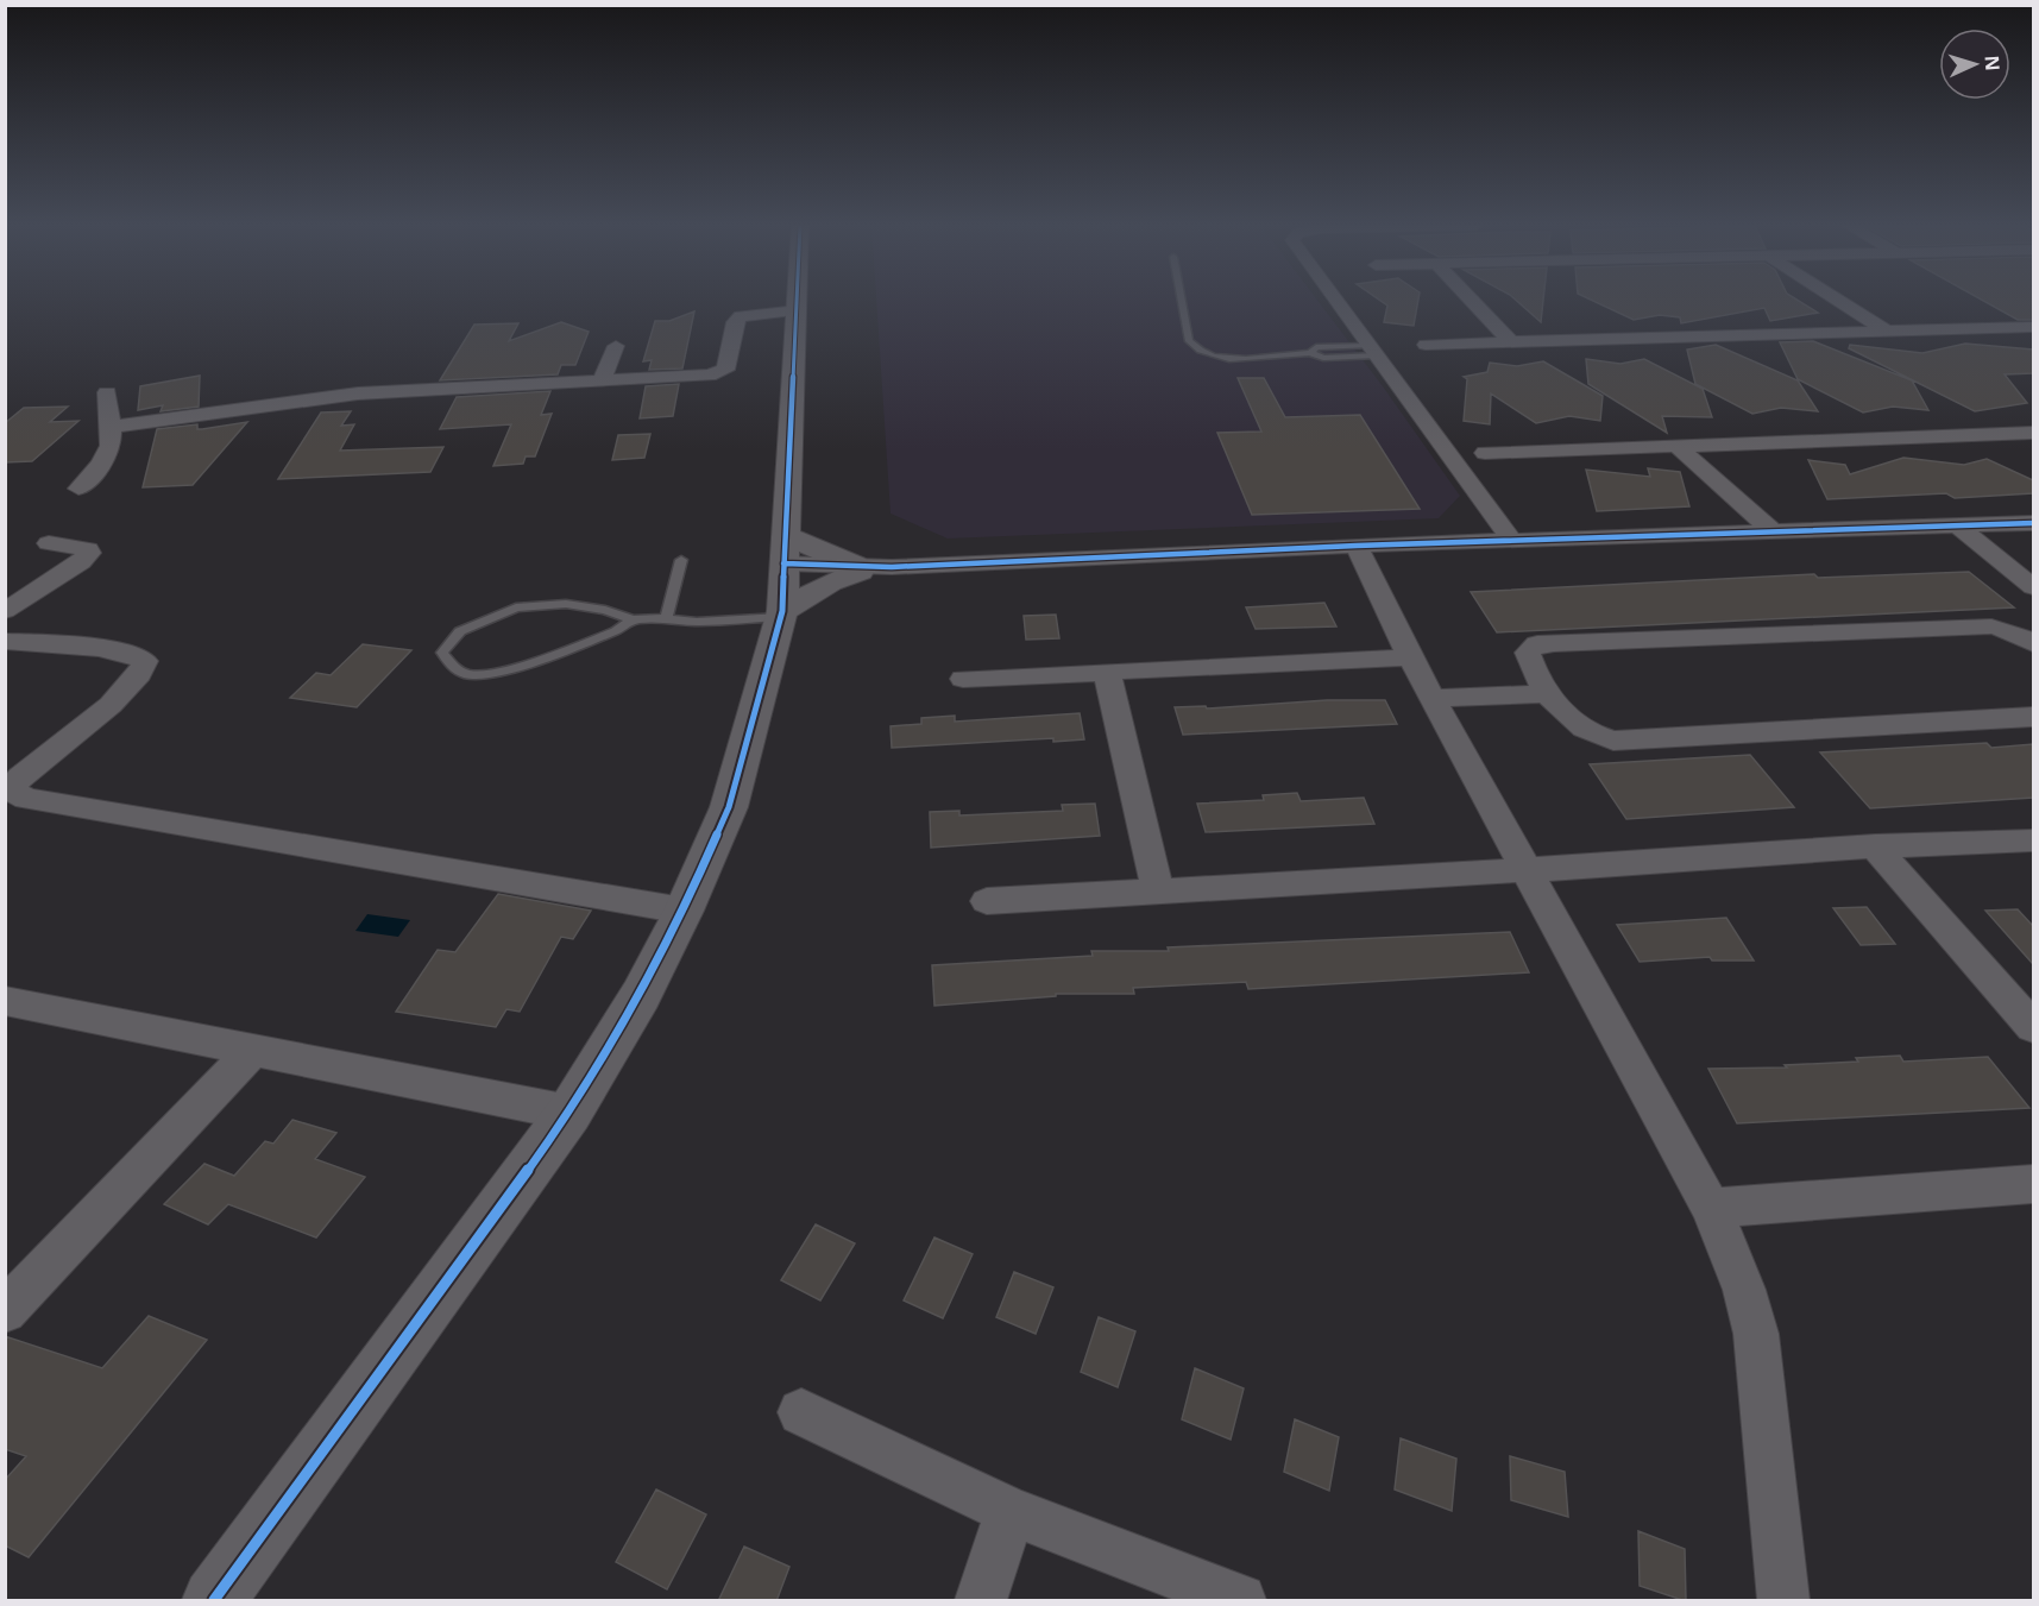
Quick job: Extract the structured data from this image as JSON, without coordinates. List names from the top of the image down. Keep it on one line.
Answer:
{"north":"right"}
